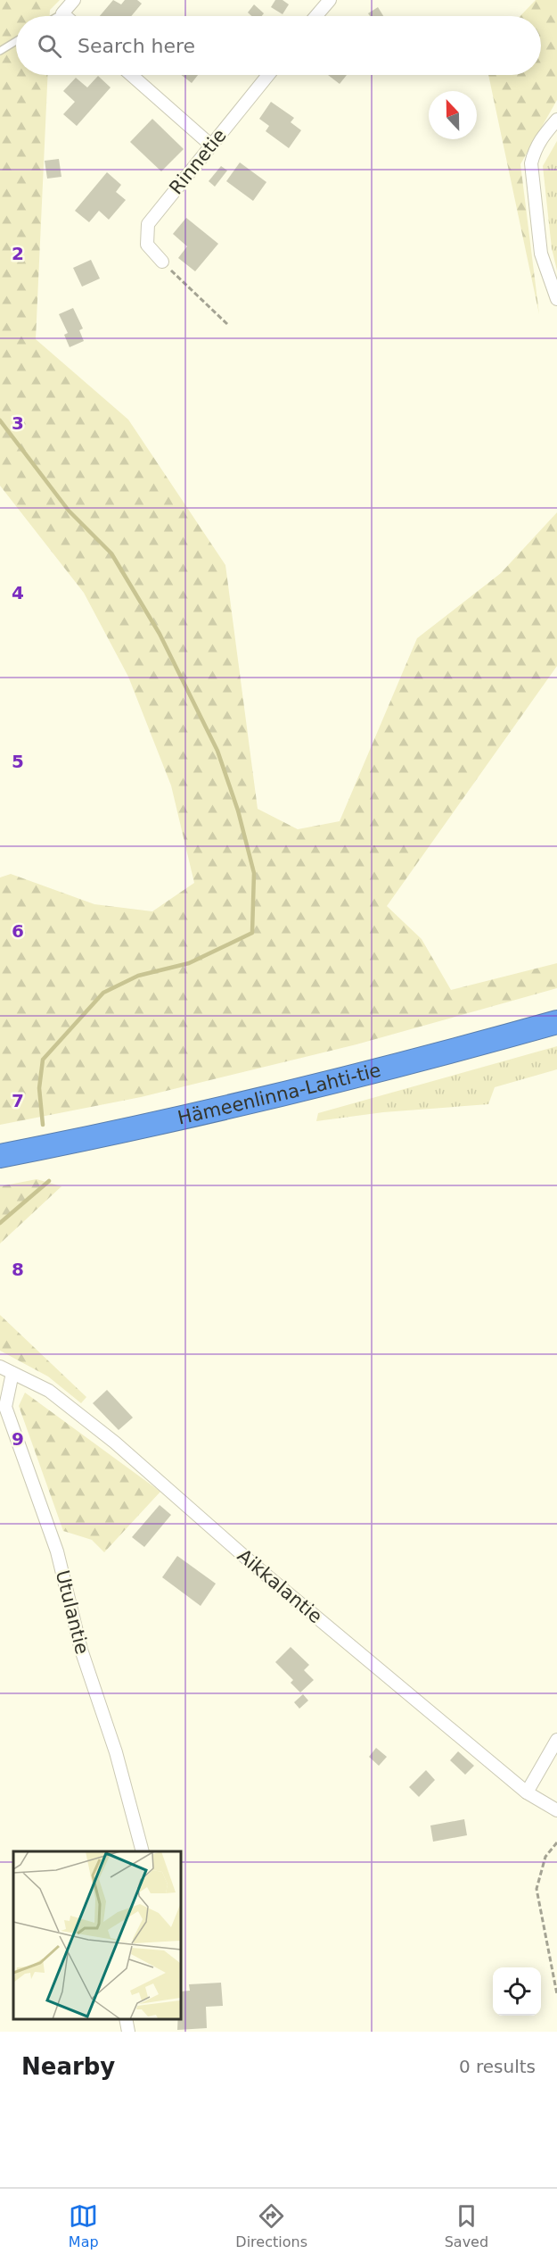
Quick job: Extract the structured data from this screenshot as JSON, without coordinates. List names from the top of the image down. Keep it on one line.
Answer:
{"streets":{"highway":["Hämeenlinna-Lahti-tie"],"street":["Rinnetie","Aikkalantie","Utulantie"]},"crossings":[["Aikkalantie","Utulantie"]],"north":"top","page":{"search":"Search here","heading":["Nearby","0 results"],"nav":["Map","Directions","Saved"]},"grid":{"rows":["2","3","4","5","6","7","8","9"]}}
